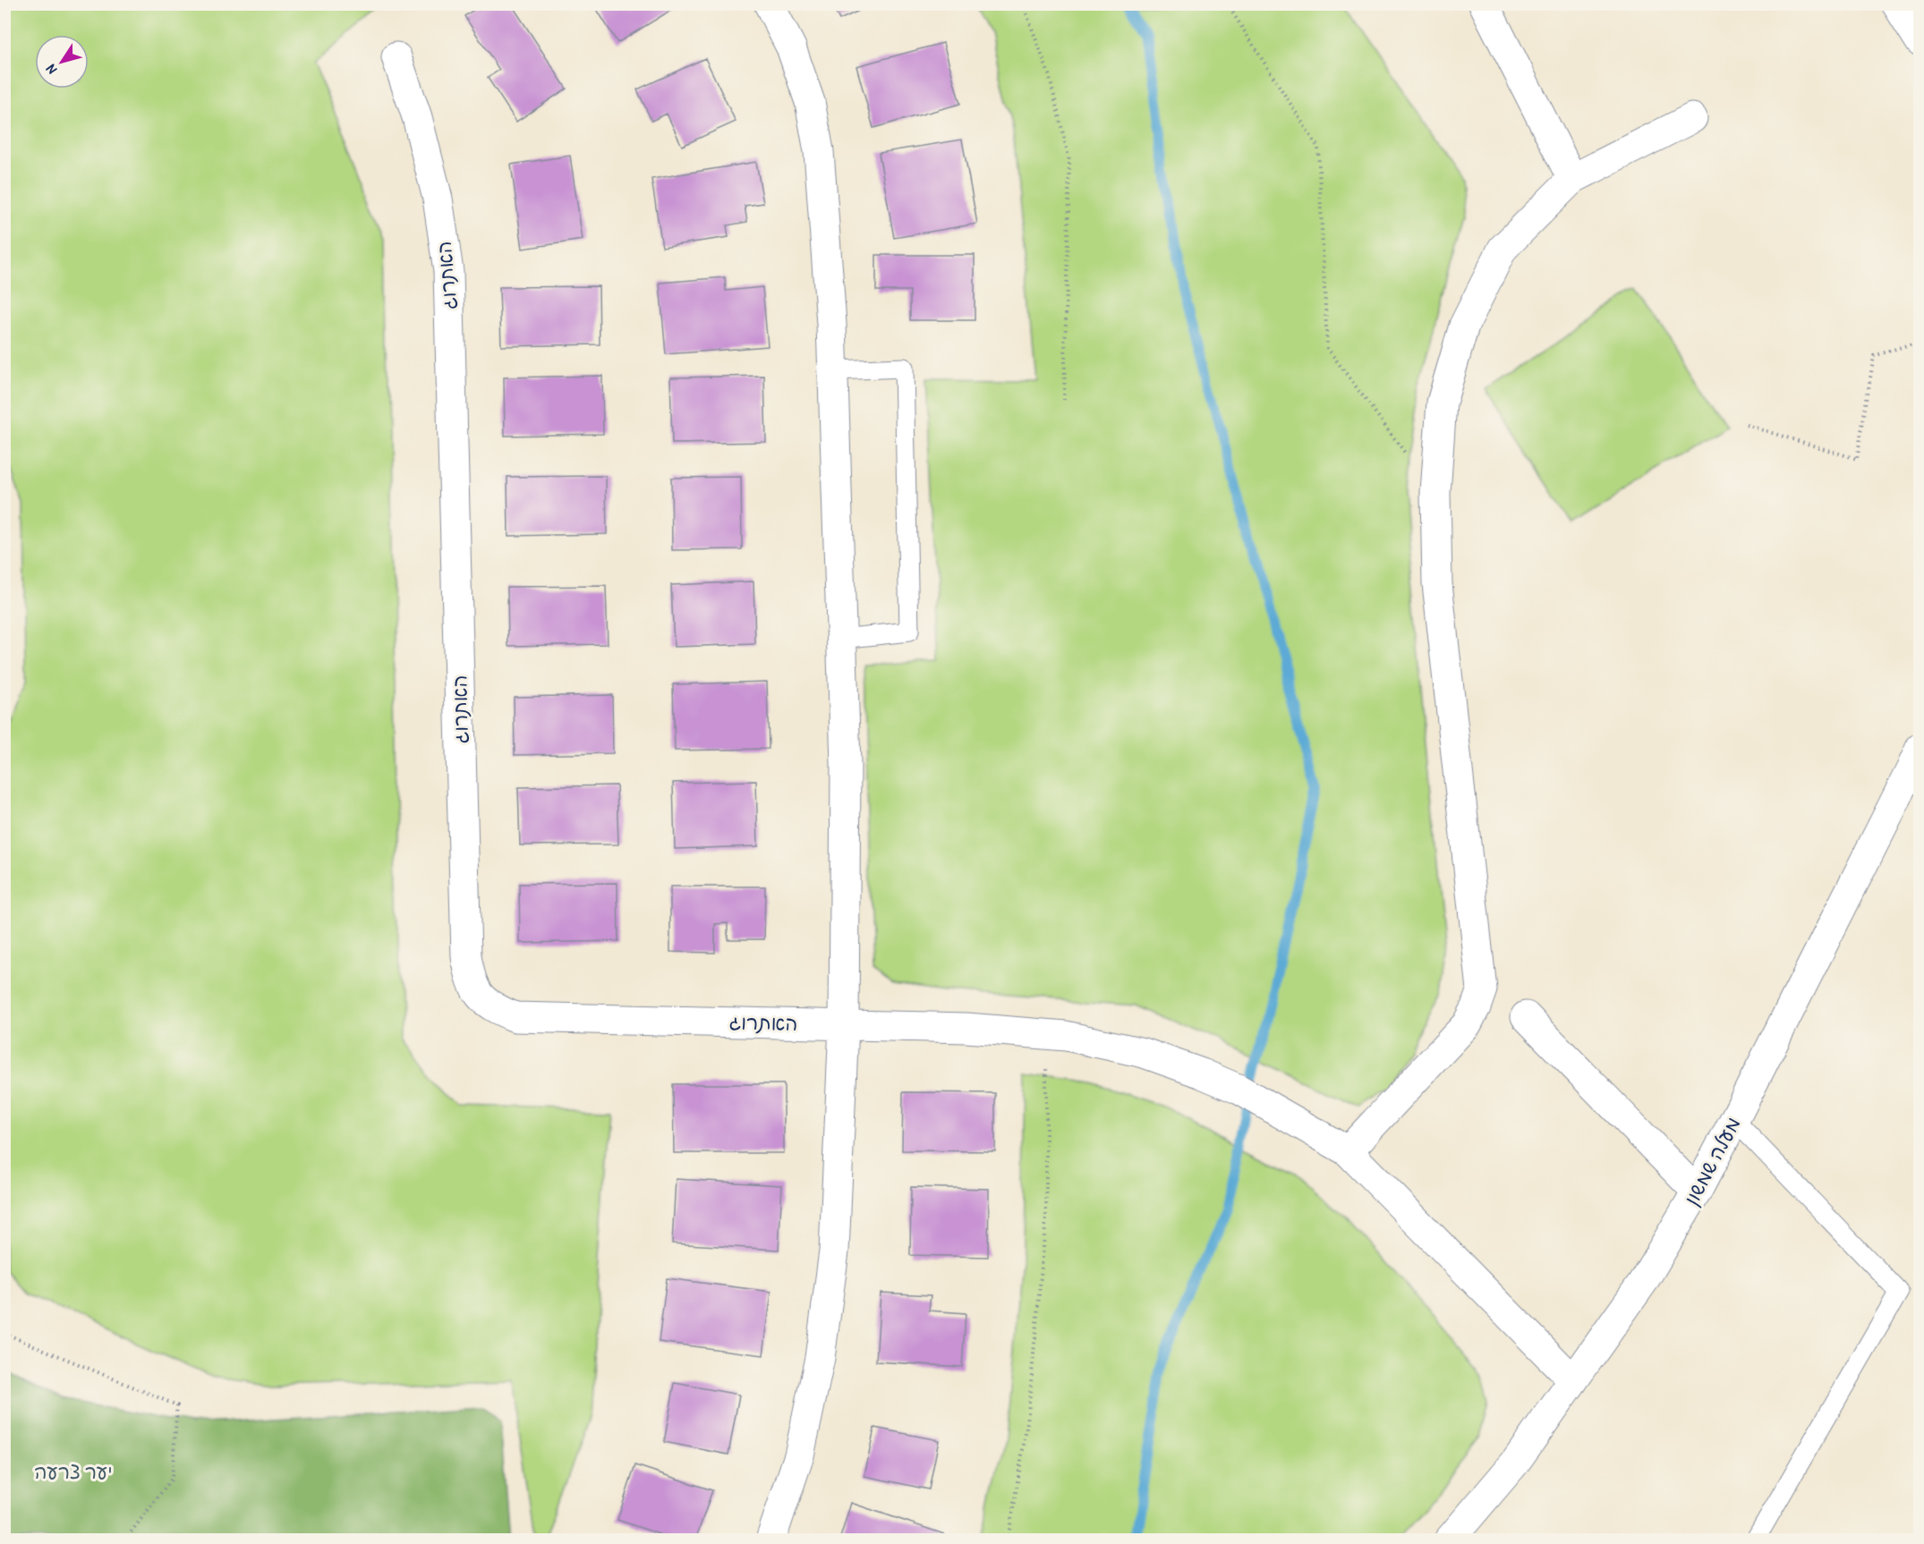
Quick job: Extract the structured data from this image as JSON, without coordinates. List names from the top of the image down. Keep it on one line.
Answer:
{"streets":{"street":["האתרוג","מעלה שמשון"]},"crossings":[["האתרוג","מעלה שמשון"]],"parks":["יער צרעה"],"north":"bottom left"}
